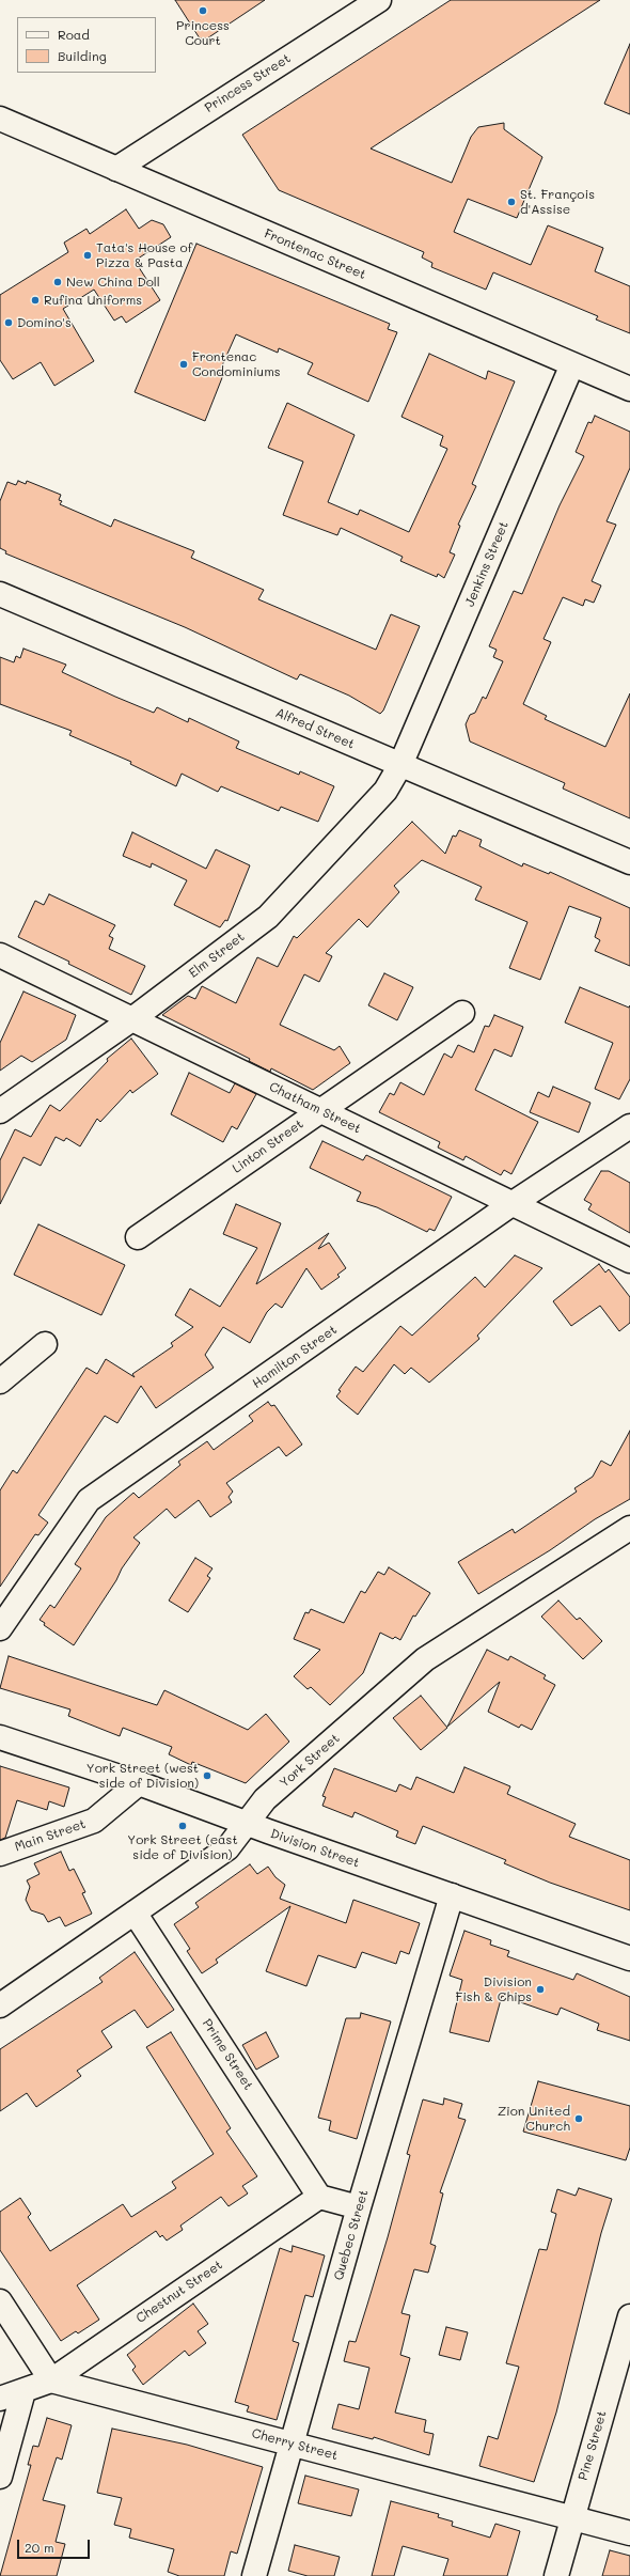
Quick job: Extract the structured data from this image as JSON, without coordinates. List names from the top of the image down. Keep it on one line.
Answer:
{"streets":{"street":["Princess Street","Frontenac Street","Jenkins Street","Alfred Street","Elm Street","Chatham Street","Linton Street","Hamilton Street","York Street","Main Street","Division Street","Prime Street","Quebec Street","Chestnut Street","Cherry Street","Pine Street"]},"crossings":[["Princess Street","Frontenac Street"],["Frontenac Street","Jenkins Street"],["Jenkins Street","Alfred Street"],["Jenkins Street","Elm Street"],["Alfred Street","Elm Street"],["Elm Street","Chatham Street"],["Chatham Street","Linton Street"],["Chatham Street","Hamilton Street"],["York Street","Division Street"],["York Street","Prime Street"],["Main Street","Division Street"],["Division Street","Quebec Street"],["Prime Street","Chestnut Street"],["Quebec Street","Cherry Street"],["Chestnut Street","Cherry Street"],["Cherry Street","Pine Street"]],"places":["Princess Court","St. François d'Assise","Tata's House of Pizza & Pasta","New China Doll","Rufina Uniforms","Domino's","Frontenac Condominiums","York Street (west side of Division)","York Street (east side of Division)","Division Fish & Chips","Zion United Church"],"legend":["Road","Building"],"scale_bar":"20 m"}
